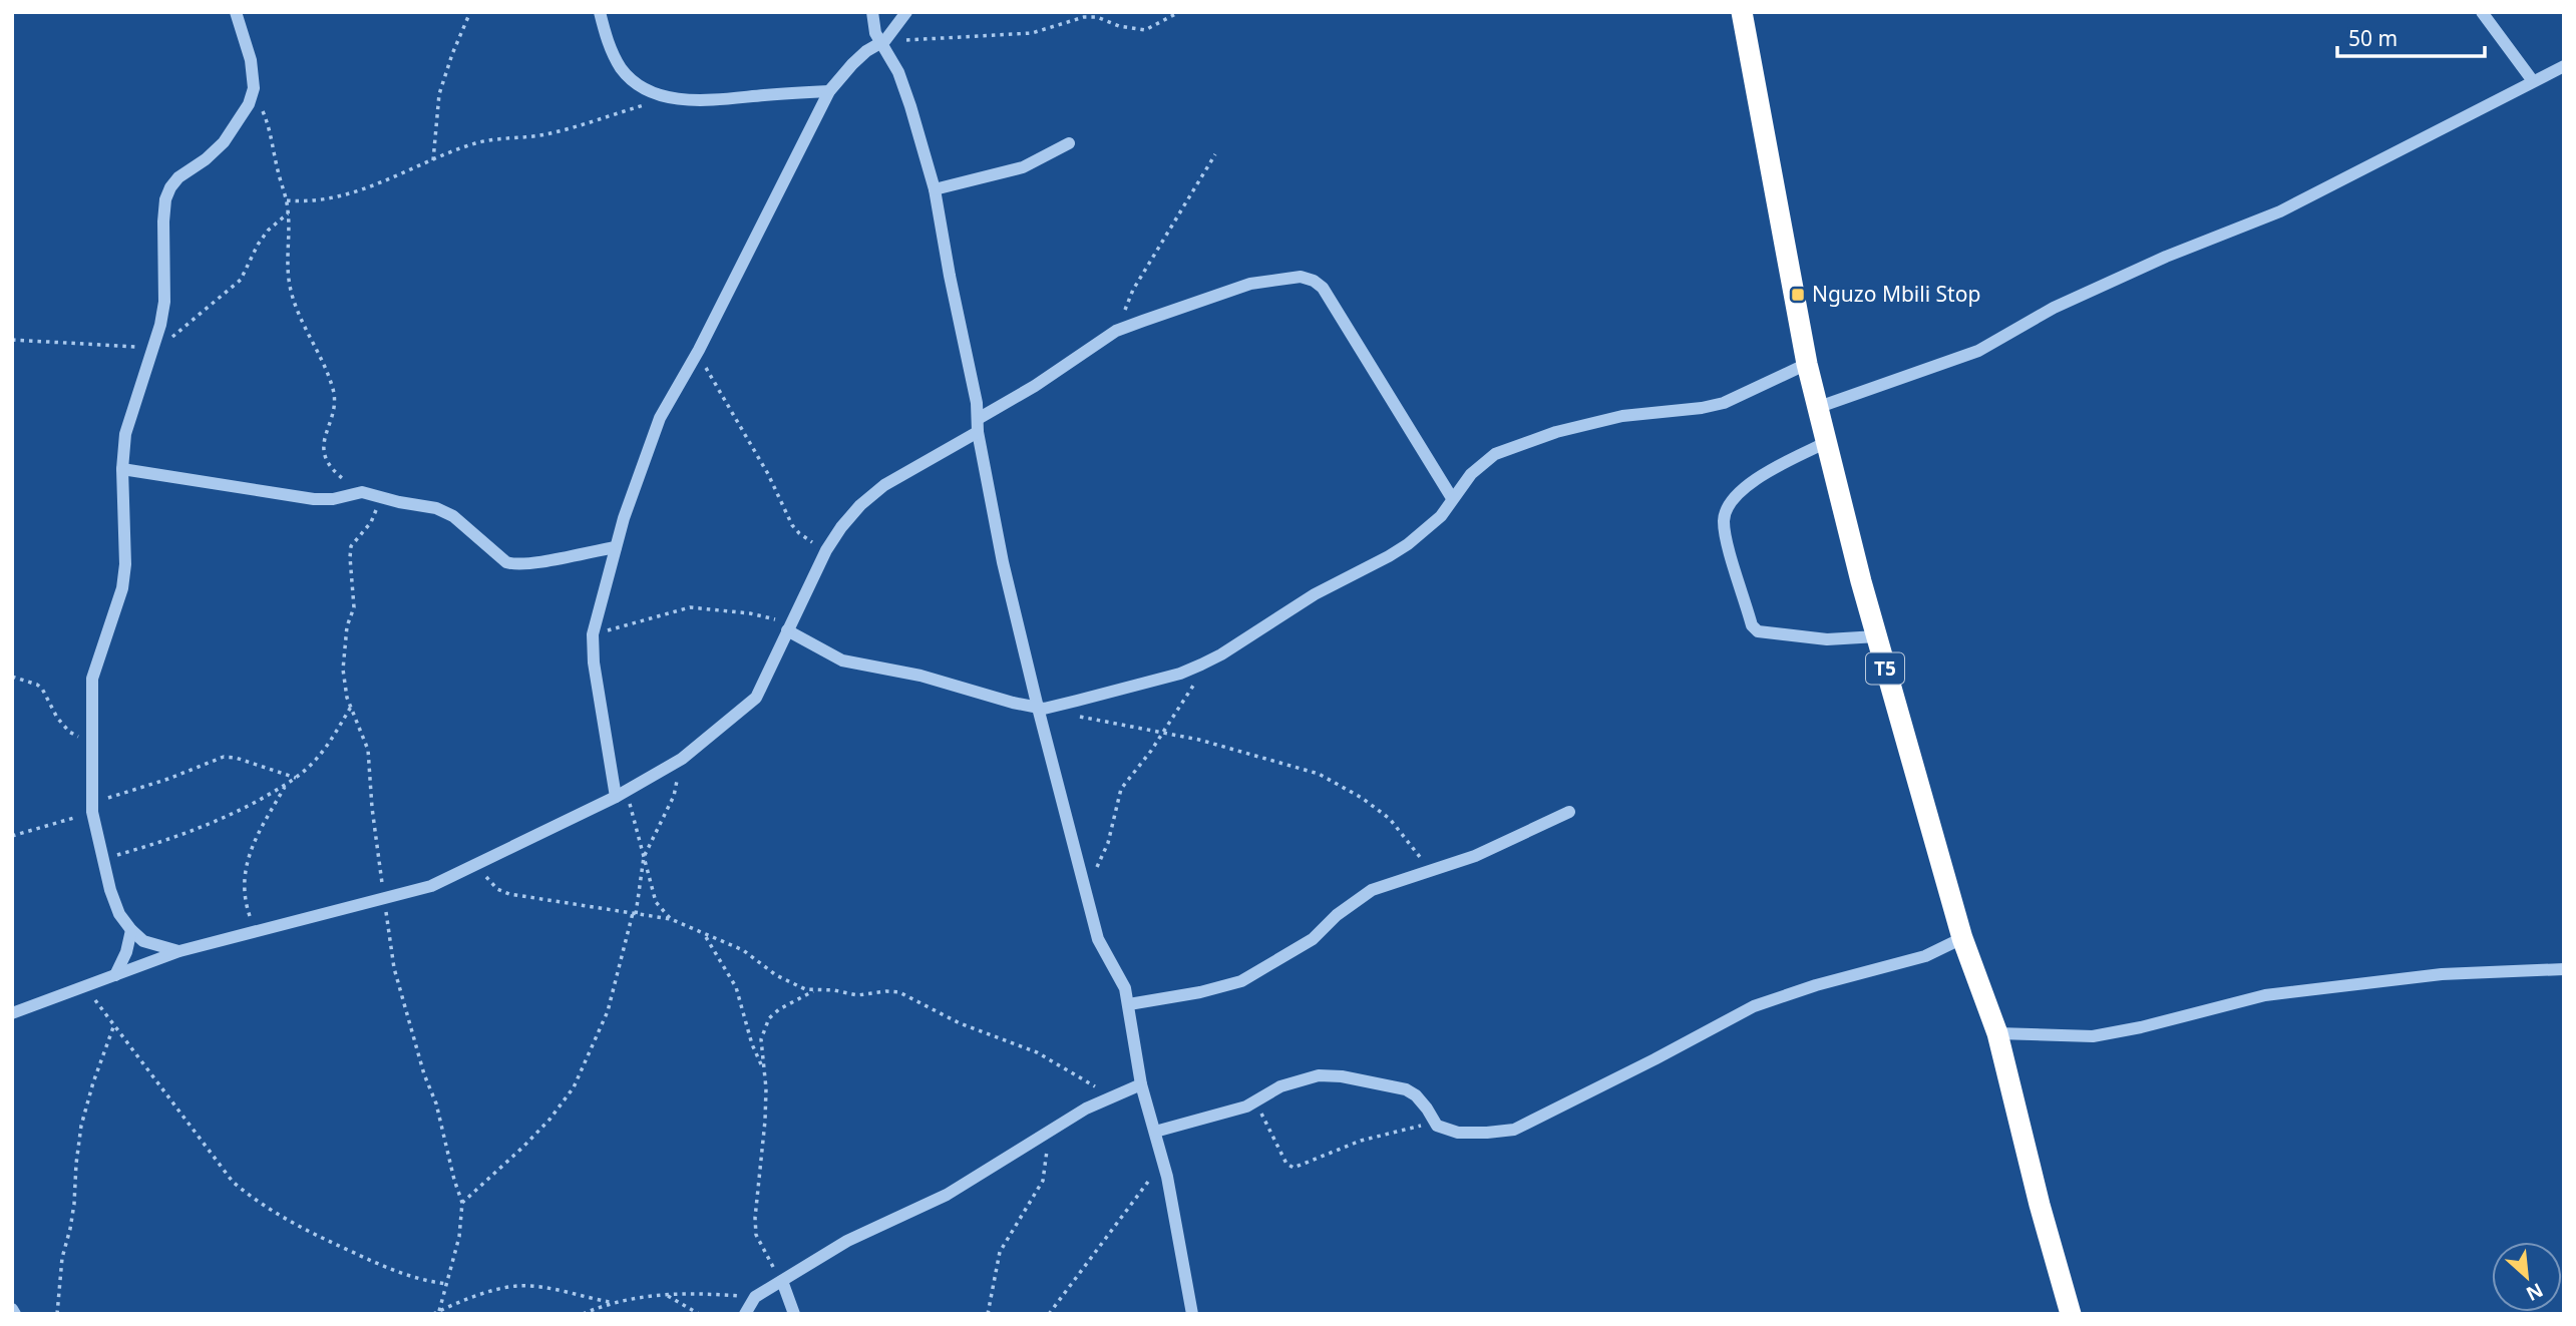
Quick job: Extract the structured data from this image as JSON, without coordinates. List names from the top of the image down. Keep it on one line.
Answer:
{"streets":{"highway":["T5"]},"places":{"transit":["Nguzo Mbili Stop"]},"scale_bar":"50 m","north":"bottom right"}
